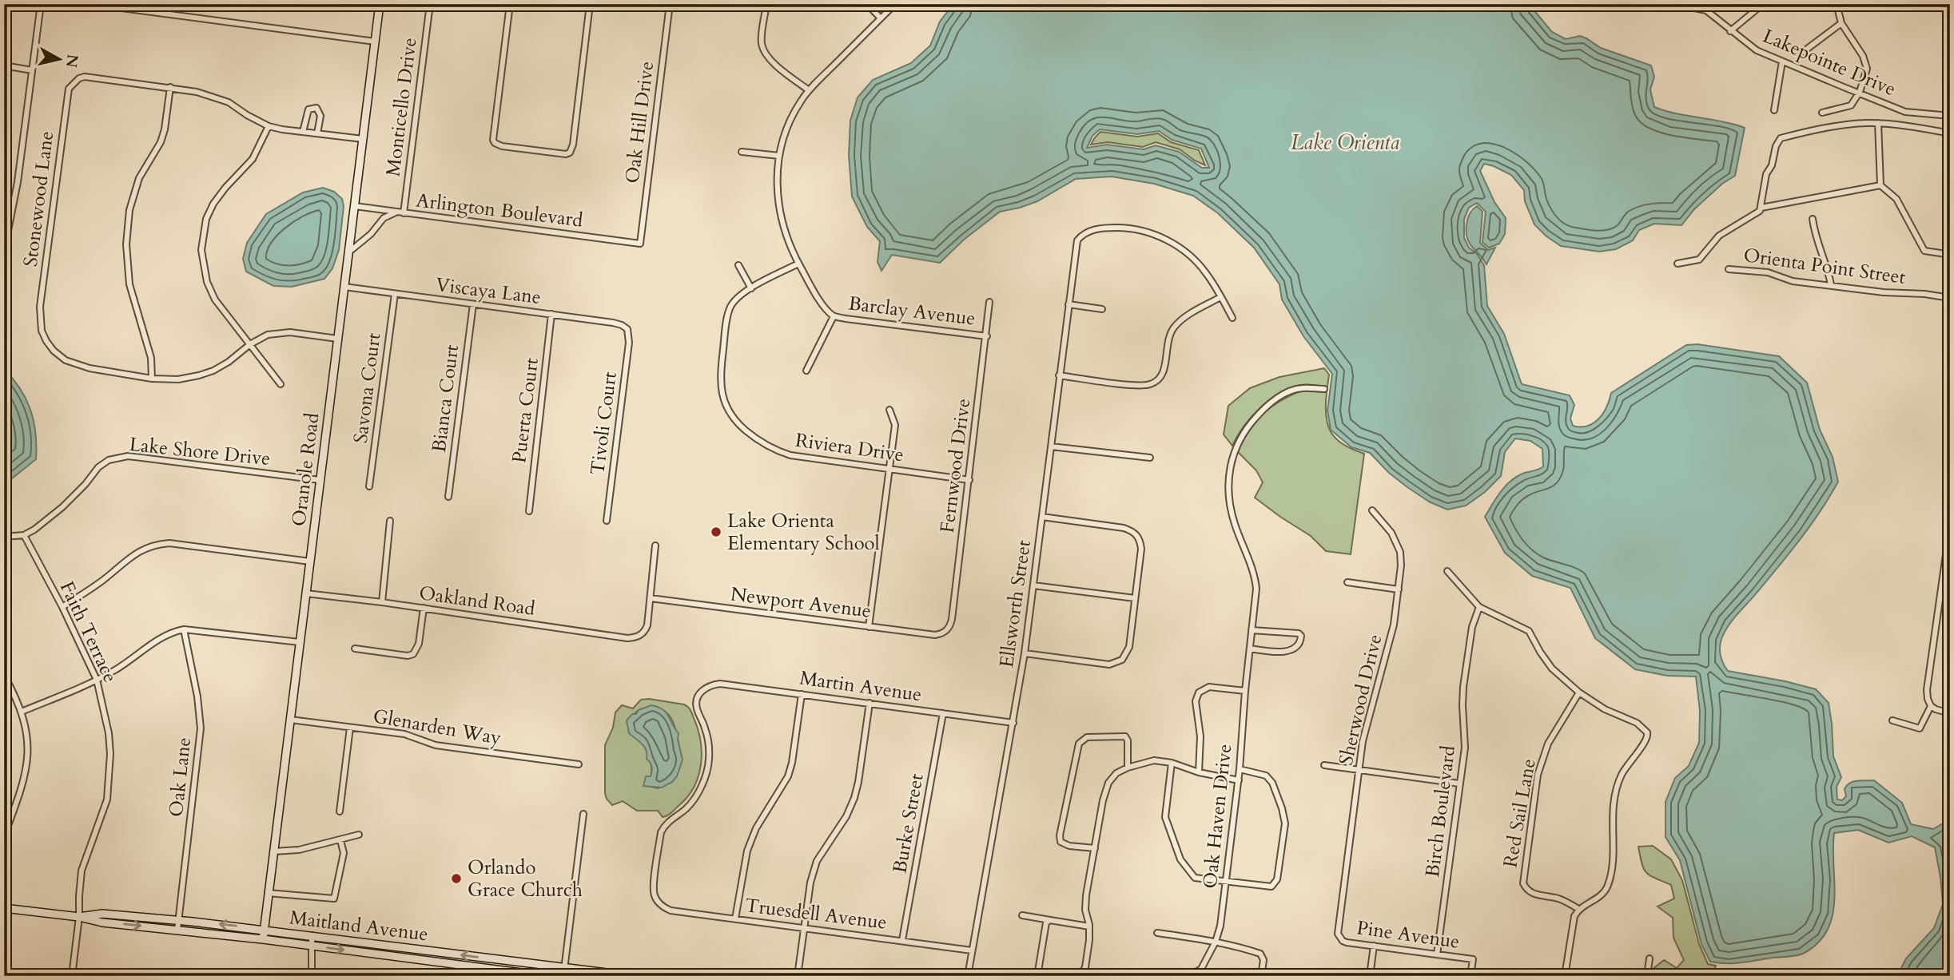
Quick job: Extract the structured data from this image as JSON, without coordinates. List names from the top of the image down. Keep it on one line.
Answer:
{"streets":{"main road":["Oranole Road","Maitland Avenue"],"street":["Lakepointe Drive","Monticello Drive","Oak Hill Drive","Stonewood Lane","Arlington Boulevard","Orienta Point Street","Viscaya Lane","Barclay Avenue","Savona Court","Bianca Court","Puerta Court","Tivoli Court","Riviera Drive","Lake Shore Drive","Fernwood Drive","Oakland Road","Newport Avenue","Ellsworth Street","Faith Terrace","Martin Avenue","Sherwood Drive","Glenarden Way","Oak Lane","Birch Boulevard","Red Sail Lane","Oak Haven Drive","Burke Street","Truesdell Avenue","Pine Avenue"]},"crossings":[["Monticello Drive","Arlington Boulevard"],["Oak Hill Drive","Arlington Boulevard"],["Stonewood Lane","Oranole Road"],["Arlington Boulevard","Oranole Road"],["Viscaya Lane","Savona Court"],["Viscaya Lane","Bianca Court"],["Viscaya Lane","Puerta Court"],["Viscaya Lane","Tivoli Court"],["Viscaya Lane","Oranole Road"],["Barclay Avenue","Riviera Drive"],["Barclay Avenue","Fernwood Drive"],["Riviera Drive","Fernwood Drive"],["Lake Shore Drive","Oranole Road"],["Lake Shore Drive","Faith Terrace"],["Fernwood Drive","Newport Avenue"],["Oranole Road","Oakland Road"],["Oranole Road","Glenarden Way"],["Oranole Road","Maitland Avenue"],["Oakland Road","Newport Avenue"],["Ellsworth Street","Martin Avenue"],["Ellsworth Street","Truesdell Avenue"],["Faith Terrace","Maitland Avenue"],["Martin Avenue","Burke Street"],["Martin Avenue","Truesdell Avenue"],["Sherwood Drive","Pine Avenue"],["Oak Lane","Maitland Avenue"],["Birch Boulevard","Pine Avenue"],["Burke Street","Truesdell Avenue"]],"water":["Lake Orienta"],"places":["Lake Orienta Elementary School","Orlando Grace Church"],"north":"right"}
